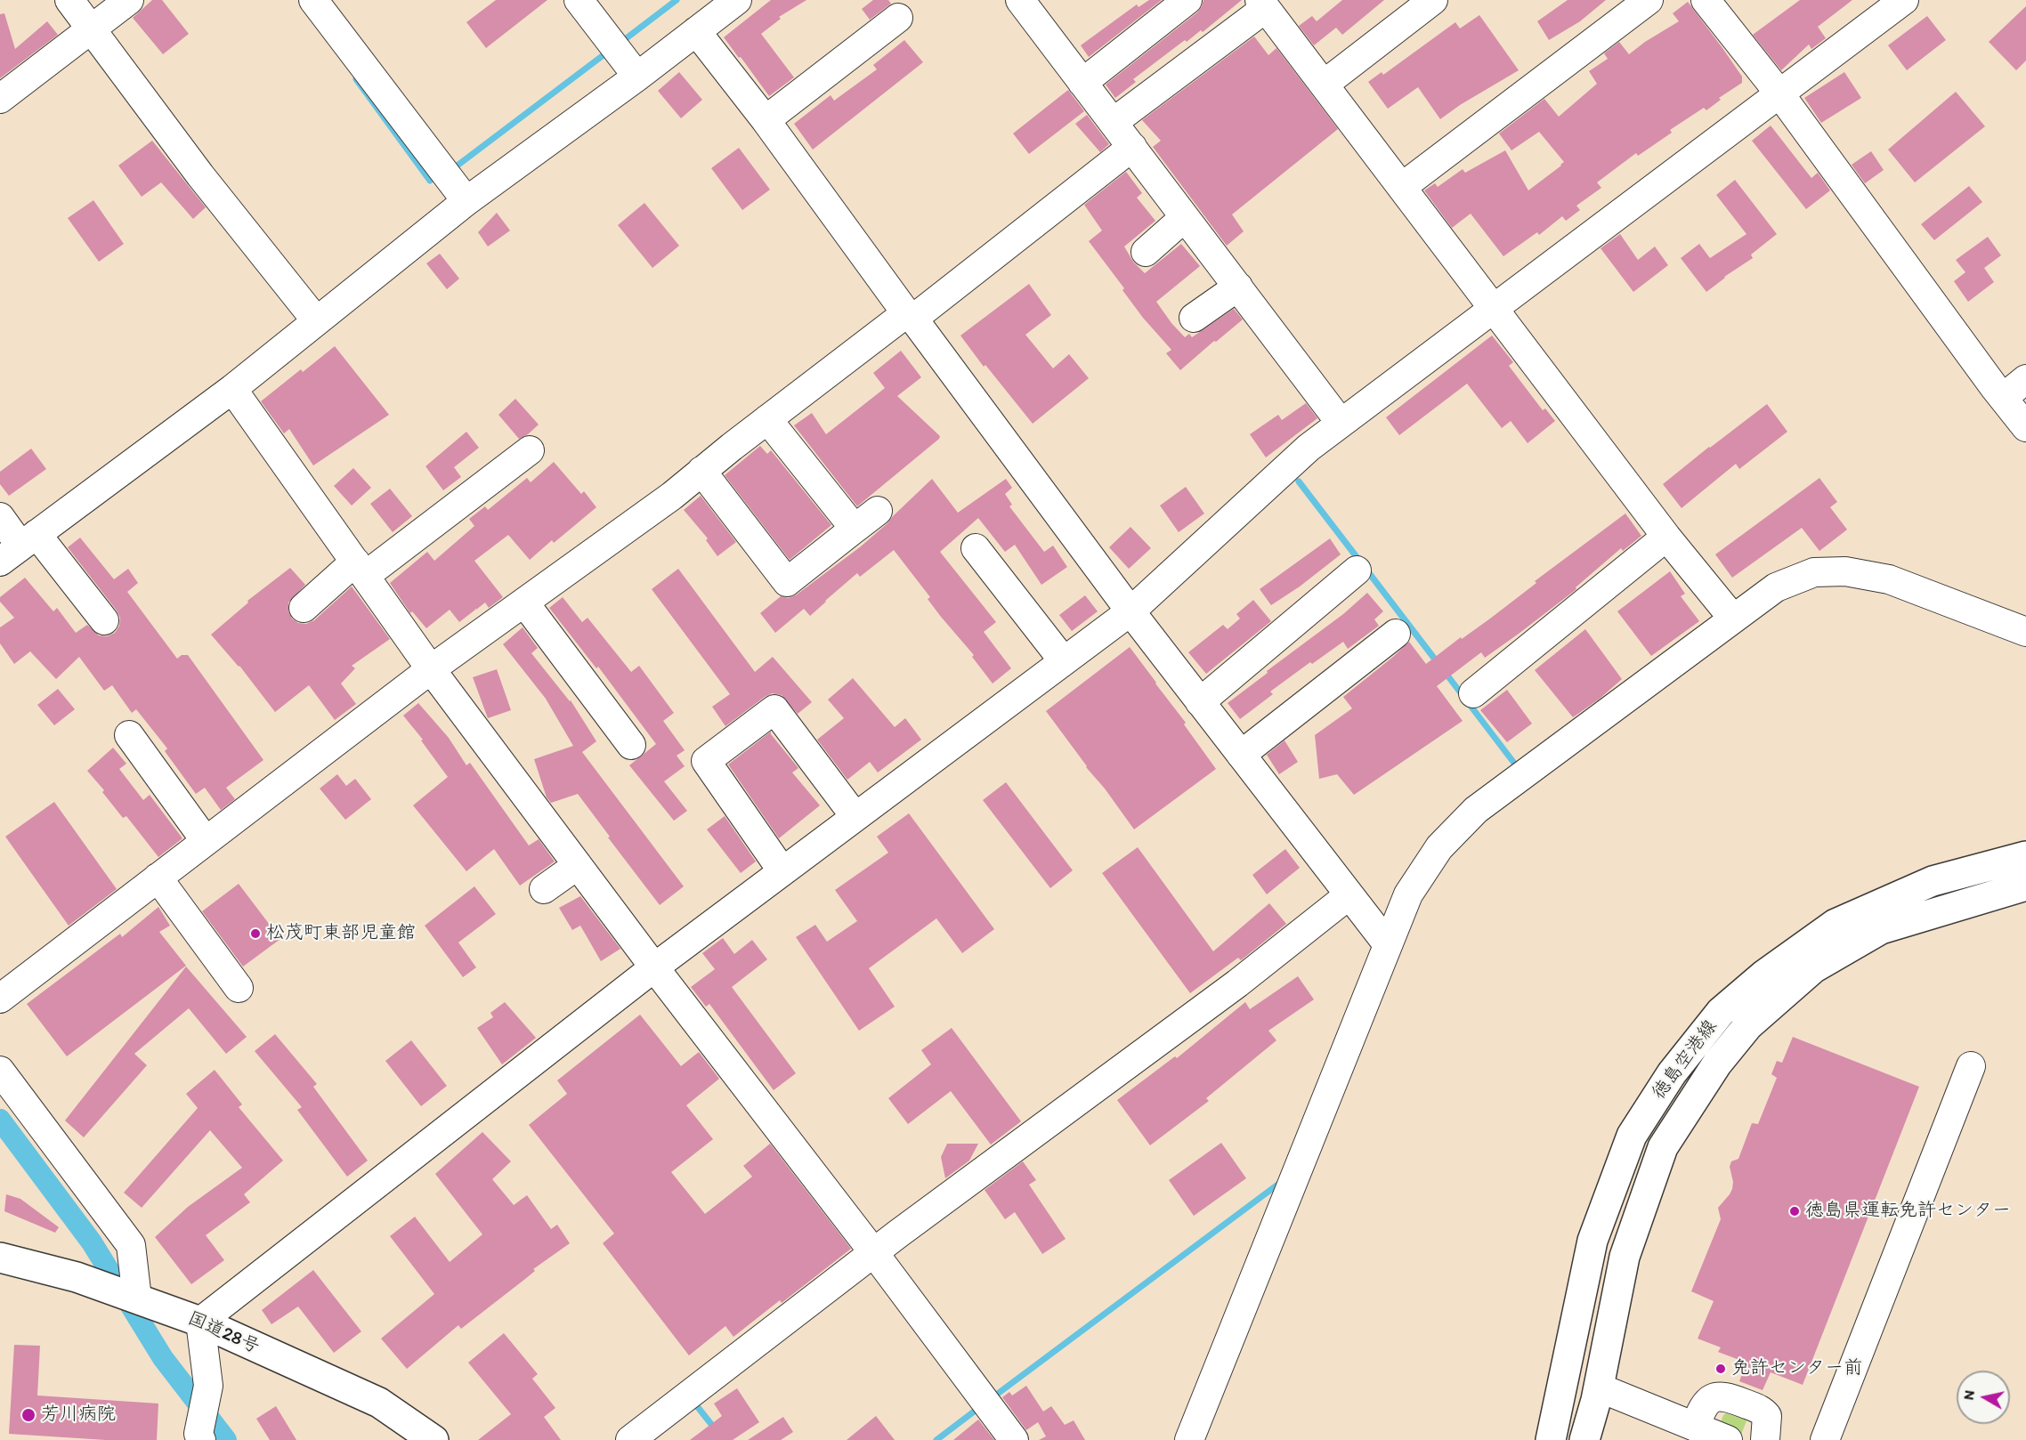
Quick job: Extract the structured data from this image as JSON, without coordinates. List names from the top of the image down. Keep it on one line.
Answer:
{"streets":{"main road":["徳島空港線","国道28号"]},"places":["松茂町東部児童館","徳島県運転免許センター","免許センター前","芳川病院"],"north":"left"}
